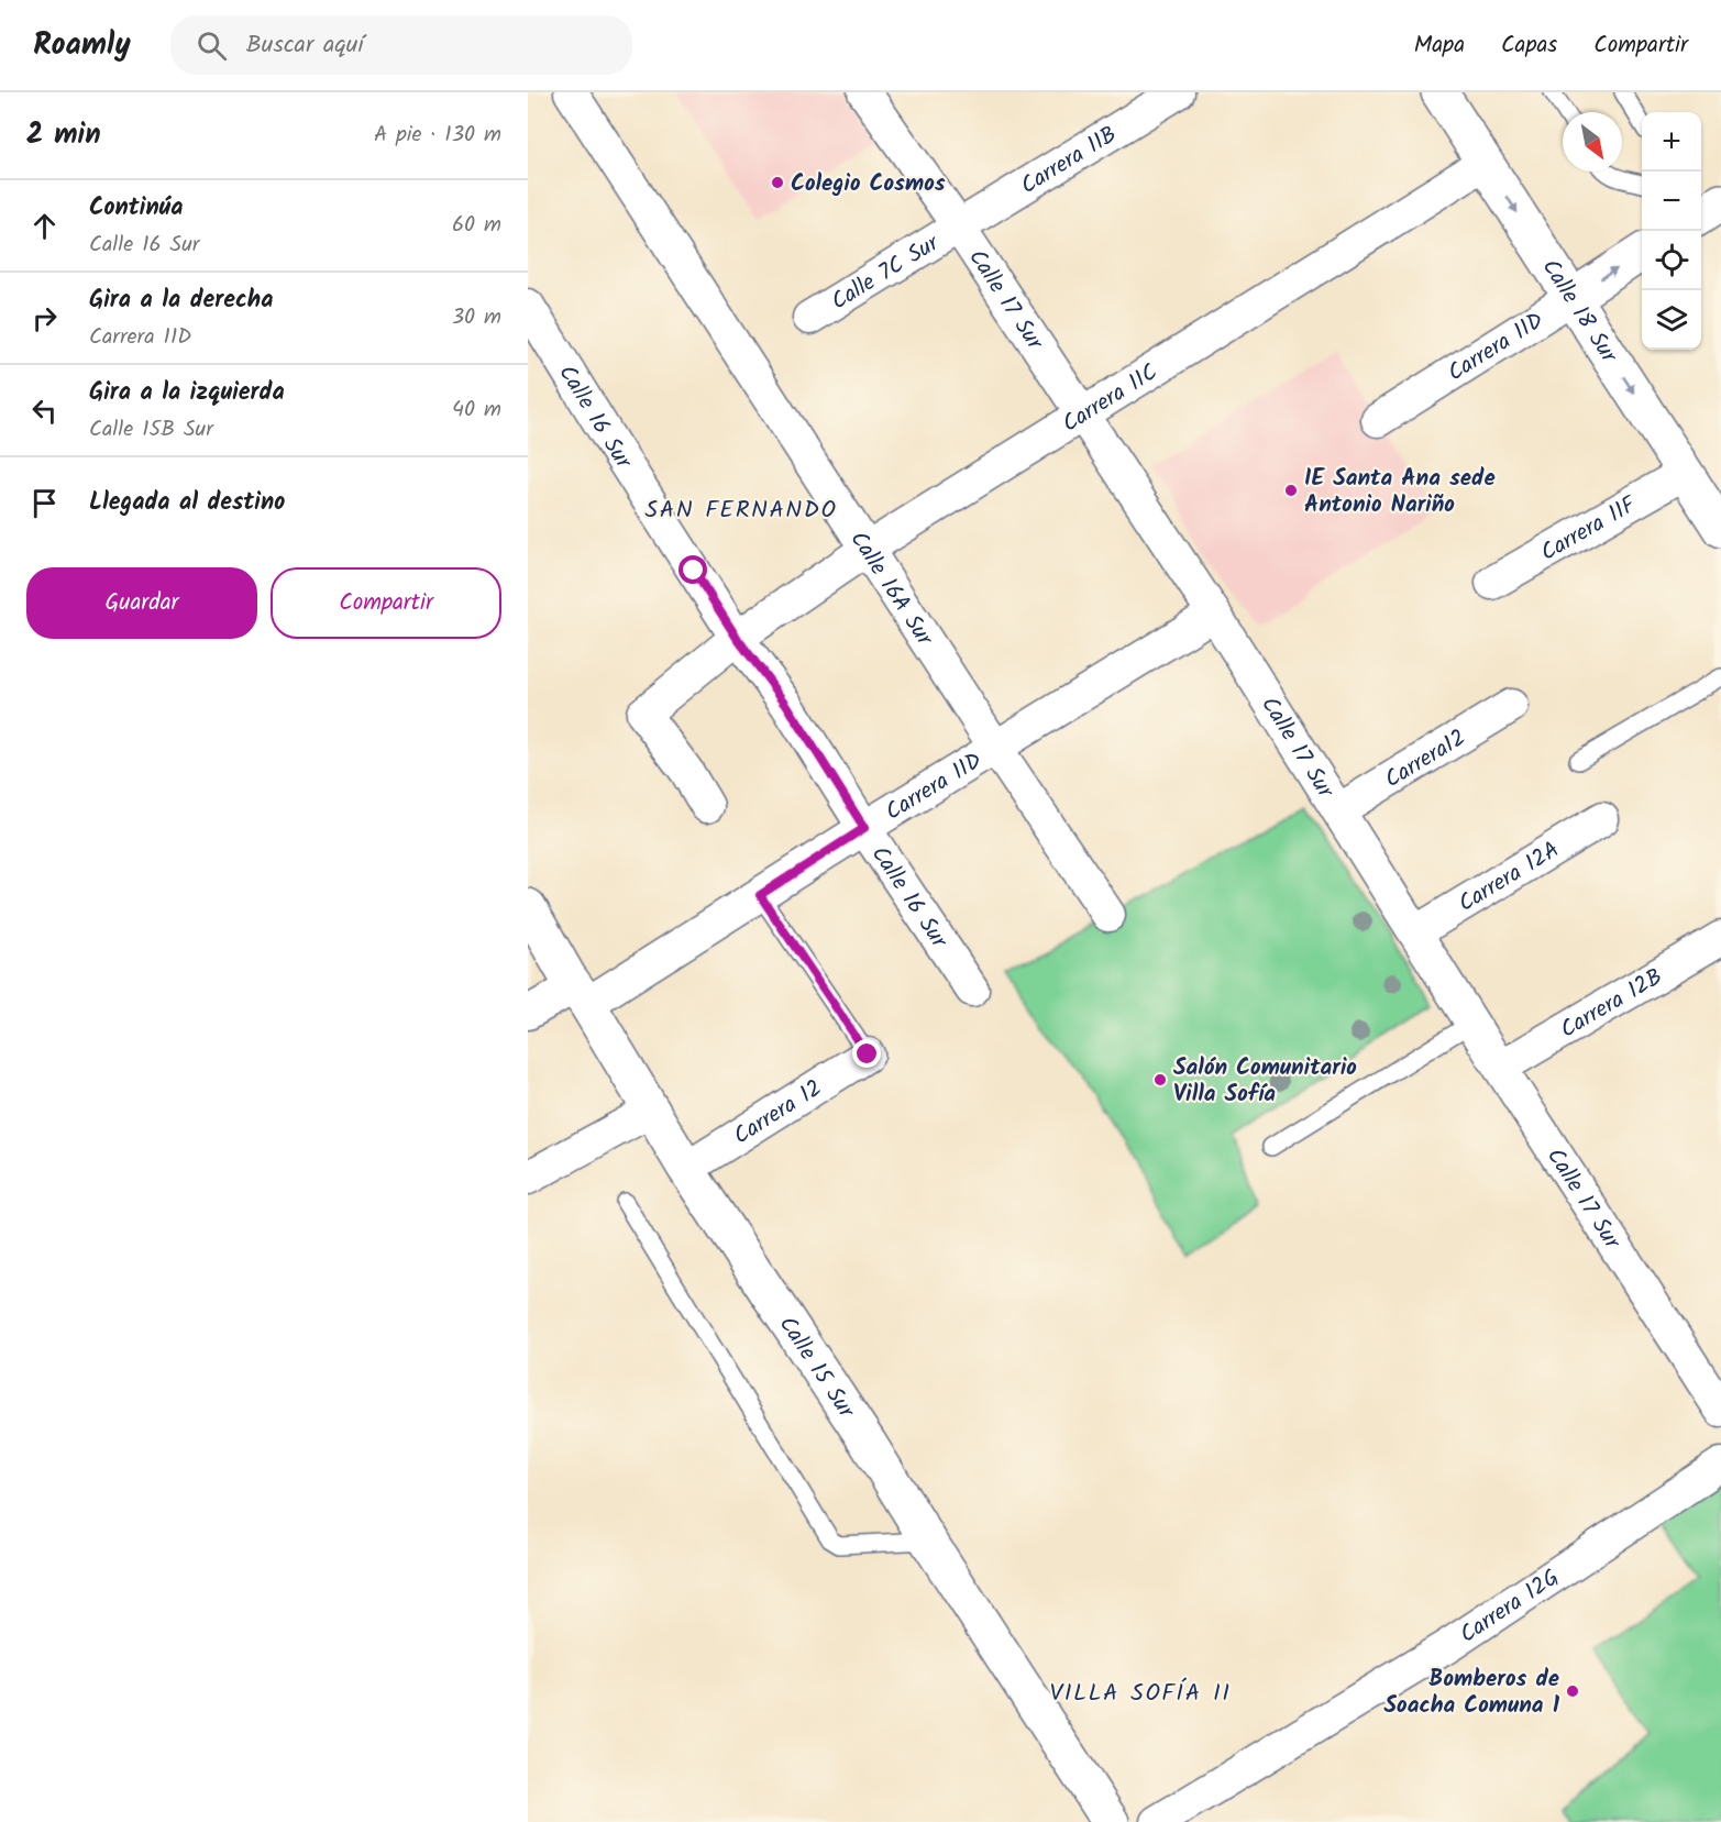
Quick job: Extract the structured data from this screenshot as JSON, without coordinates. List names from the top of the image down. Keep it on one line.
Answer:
{"streets":{"street":["Carrera 11B","Calle 7C Sur","Calle 17 Sur","Calle 18 Sur","Carrera 11D","Carrera 11C","Calle 16 Sur","Carrera 11F","Calle 16A Sur","Carrera12","Carrera 12A","Carrera 12B","Carrera 12","Calle 15 Sur","Carrera 12G"]},"crossings":[["Carrera 11B","Calle 7C Sur"],["Carrera 11B","Calle 17 Sur"],["Calle 7C Sur","Calle 17 Sur"],["Calle 17 Sur","Carrera 11D"],["Calle 17 Sur","Carrera 11C"],["Calle 17 Sur","Carrera12"],["Calle 17 Sur","Carrera 12A"],["Calle 17 Sur","Carrera 12B"],["Calle 18 Sur","Carrera 11D"],["Calle 18 Sur","Carrera 11C"],["Calle 18 Sur","Carrera 11F"],["Carrera 11D","Calle 16 Sur"],["Carrera 11D","Calle 16A Sur"],["Carrera 11D","Calle 15 Sur"],["Carrera 11C","Calle 16 Sur"],["Carrera 11C","Calle 16A Sur"],["Carrera 12","Calle 15 Sur"]],"one_way":["Calle 18 Sur"],"districts":["SAN FERNANDO","VILLA SOFÍA II"],"places":["Colegio Cosmos","IE Santa Ana sede Antonio Nariño","Salón Comunitario Villa Sofía","Bomberos de Soacha Comuna 1"],"north":"bottom right","page":{"header":"Roamly","search":"Buscar aquí","nav":["Mapa","Capas","Compartir"],"heading":["2 min","A pie · 130 m"],"map_buttons":["+","−"],"list":[["Continúa","Calle 16 Sur","60 m"],["Gira a la derecha","Carrera 11D","30 m"],["Gira a la izquierda","Calle 15B Sur","40 m"],"Llegada al destino"],"buttons":["Guardar","Compartir"]}}
